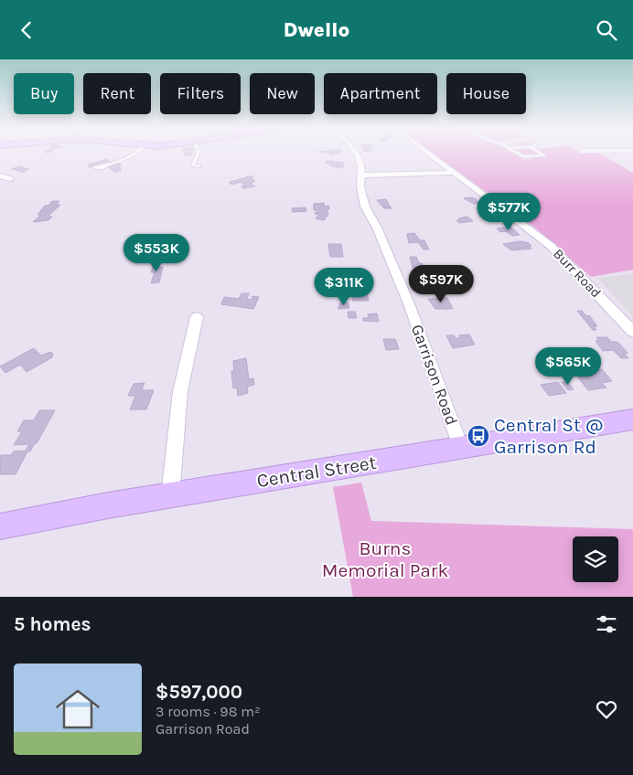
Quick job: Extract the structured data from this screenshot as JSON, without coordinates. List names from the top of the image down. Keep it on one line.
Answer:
{"streets":{"main road":["Central Street"],"street":["Burr Road","Garrison Road"]},"crossings":[["Garrison Road","Central Street"]],"parks":["Burns Memorial Park"],"places":{"bus stop":["Central St @ Garrison Rd"]},"page":{"header":"Dwello","chip":["Buy","Rent","Filters","New","Apartment","House"],"price":["$577K","$553K","$597K","$311K","$565K"],"heading":"5 homes","list":[{"name":"$597,000","note":"3 rooms · 98 m² · Garrison Road"}]}}
